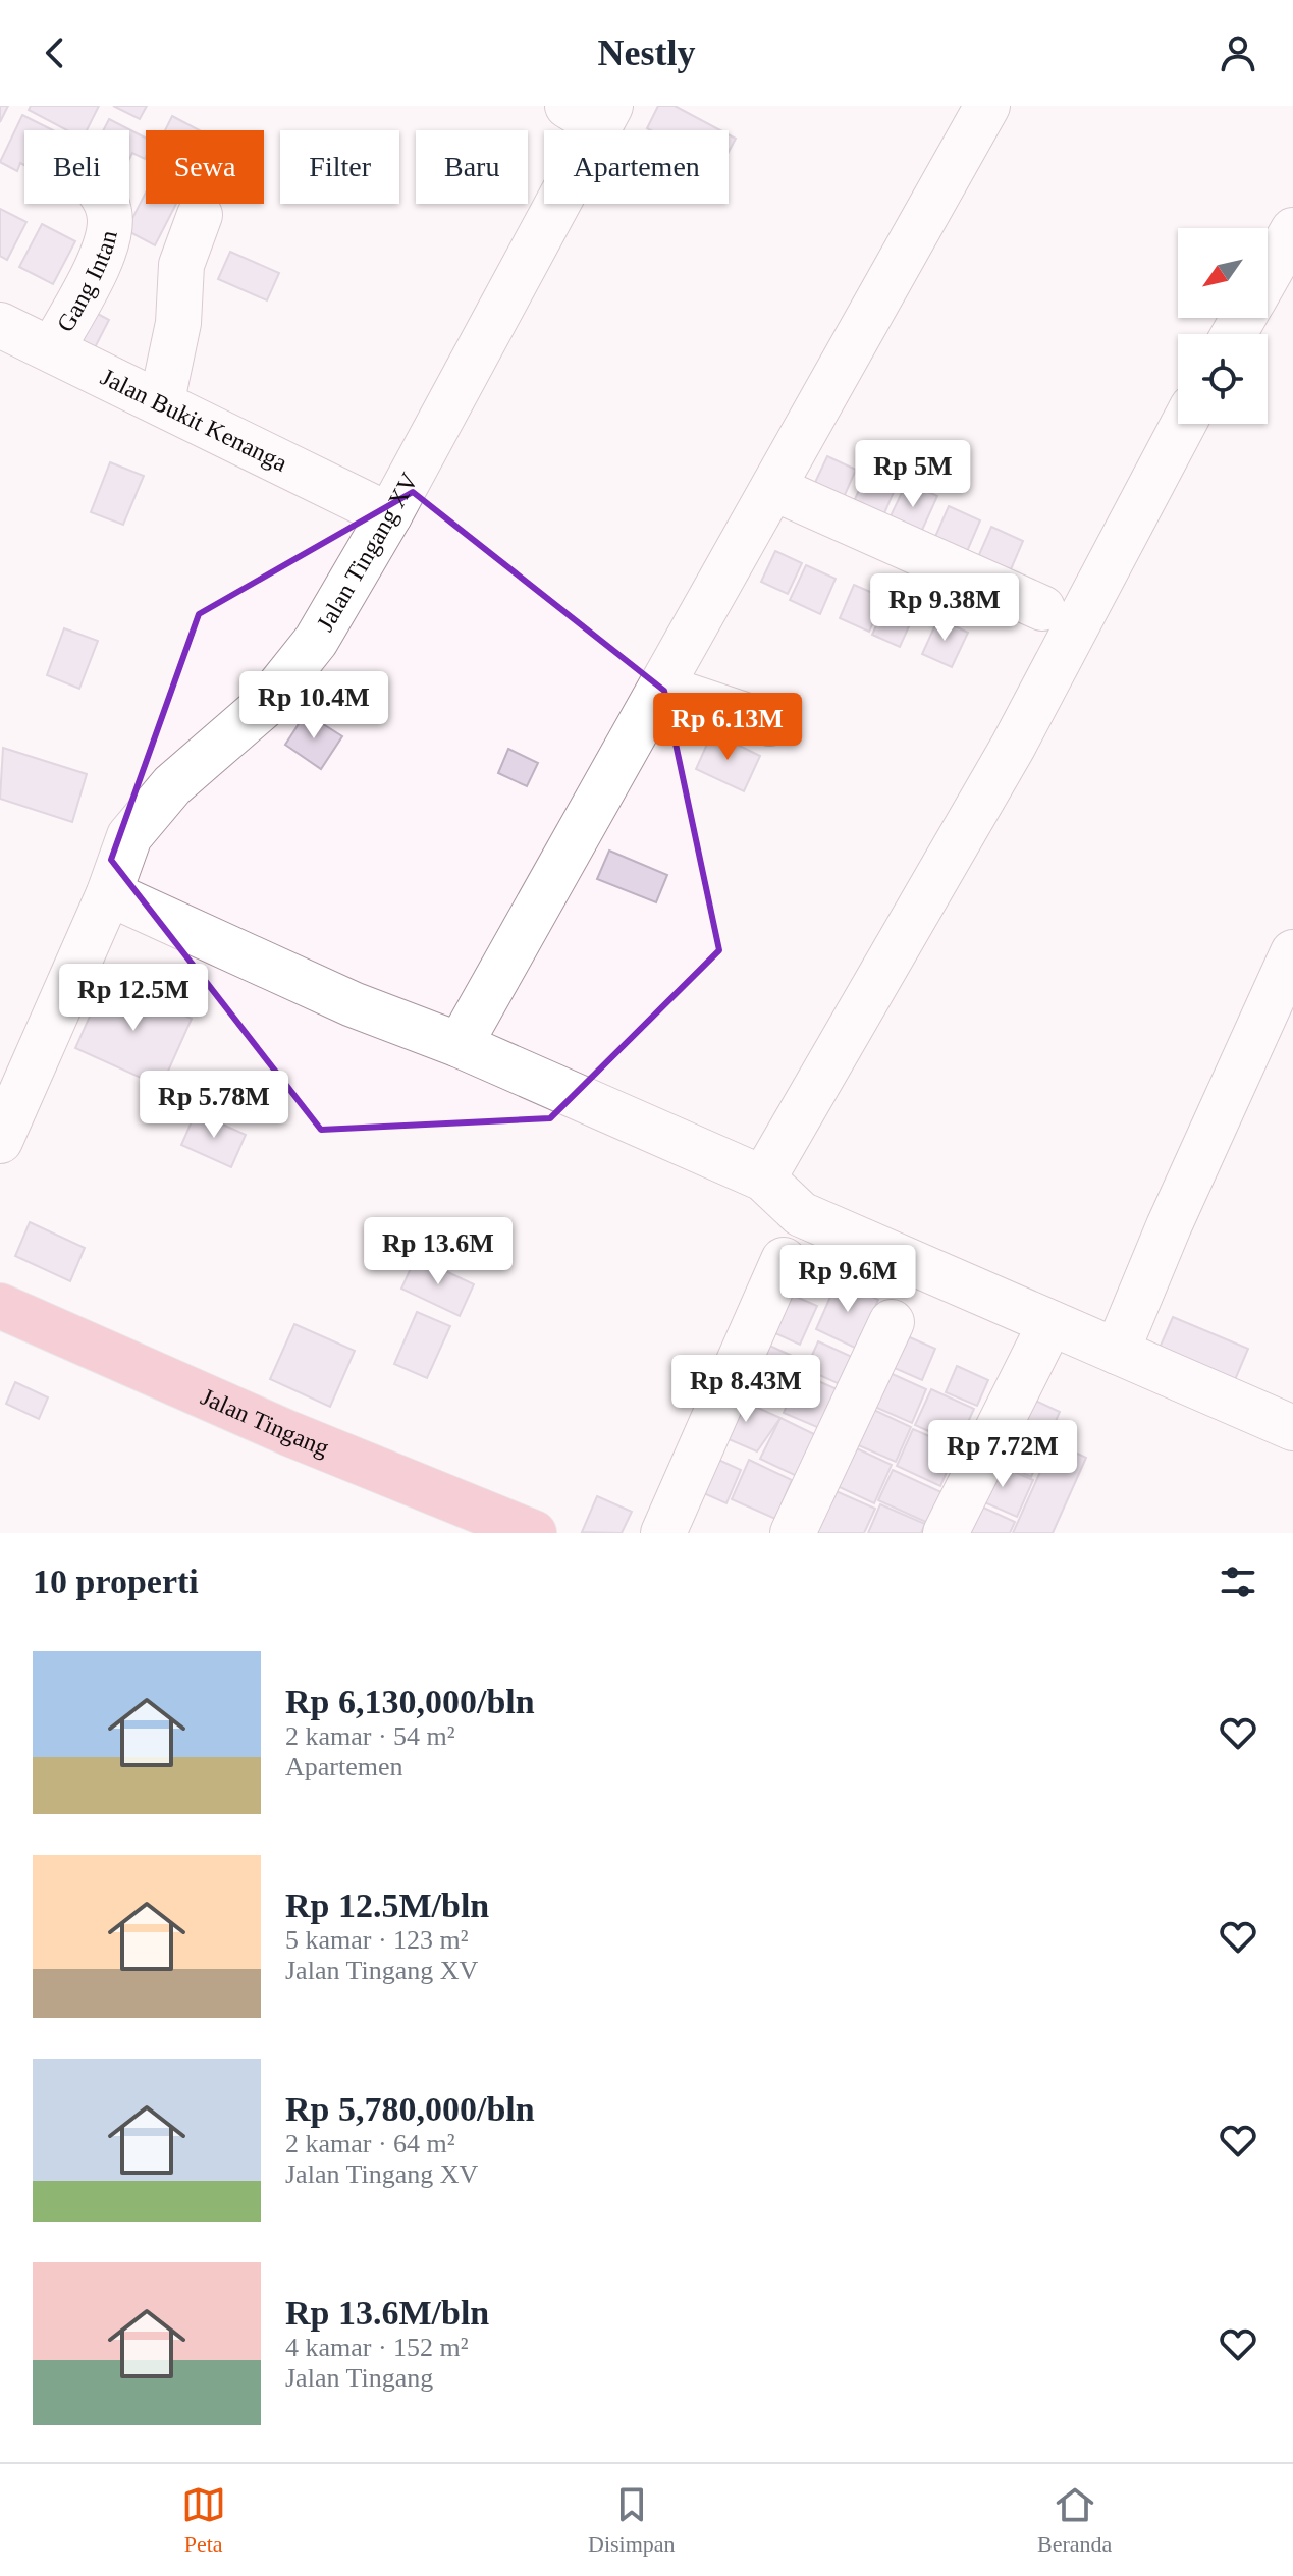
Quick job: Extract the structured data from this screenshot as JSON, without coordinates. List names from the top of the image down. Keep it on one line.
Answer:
{"streets":{"main road":["Jalan Tingang"],"street":["Gang Intan","Jalan Bukit Kenanga","Jalan Tingang XV"]},"crossings":[["Gang Intan","Jalan Bukit Kenanga"],["Jalan Bukit Kenanga","Jalan Tingang XV"]],"north":"bottom left","page":{"header":"Nestly","chip":["Beli","Sewa","Filter","Baru","Apartemen"],"price":["Rp 5M","Rp 9.38M","Rp 10.4M","Rp 6.13M","Rp 12.5M","Rp 5.78M","Rp 13.6M","Rp 9.6M","Rp 8.43M","Rp 7.72M"],"heading":"10 properti","list":[{"name":"Rp 6,130,000/bln","note":"2 kamar · 54 m² · Apartemen"},{"name":"Rp 12.5M/bln","note":"5 kamar · 123 m² · Jalan Tingang XV"},{"name":"Rp 5,780,000/bln","note":"2 kamar · 64 m² · Jalan Tingang XV"},{"name":"Rp 13.6M/bln","note":"4 kamar · 152 m² · Jalan Tingang"}],"tabs":["Peta","Disimpan","Beranda"]}}
